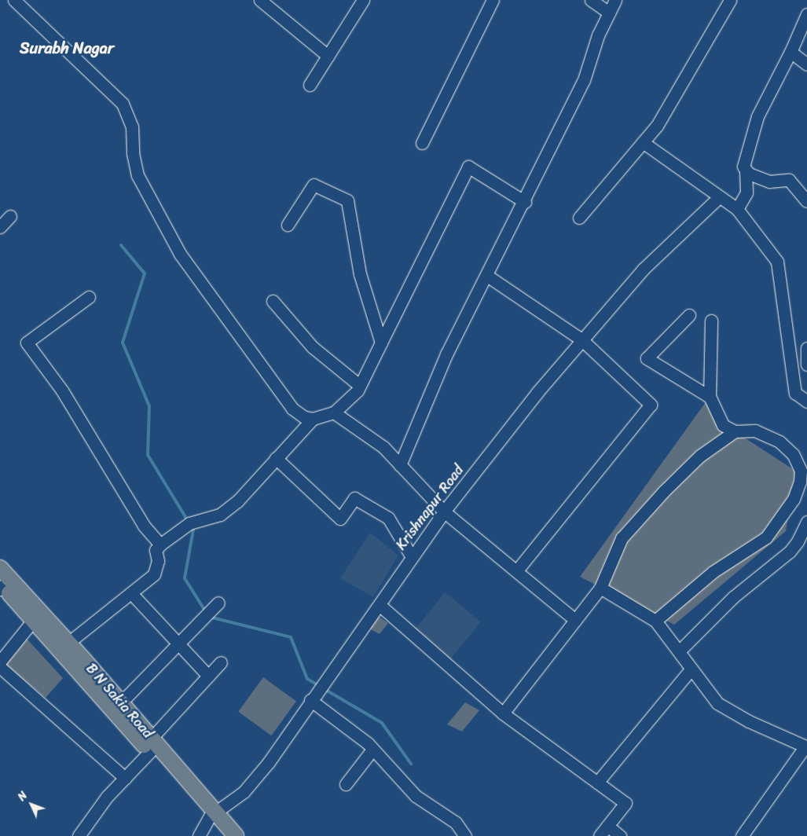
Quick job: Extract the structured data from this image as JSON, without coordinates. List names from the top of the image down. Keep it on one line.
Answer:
{"streets":{"main road":["B N Sakia Road"],"street":["Krishnapur Road"]},"crossings":[["Krishnapur Road","B N Sakia Road"]],"districts":["Surabh Nagar"],"north":"top left"}
